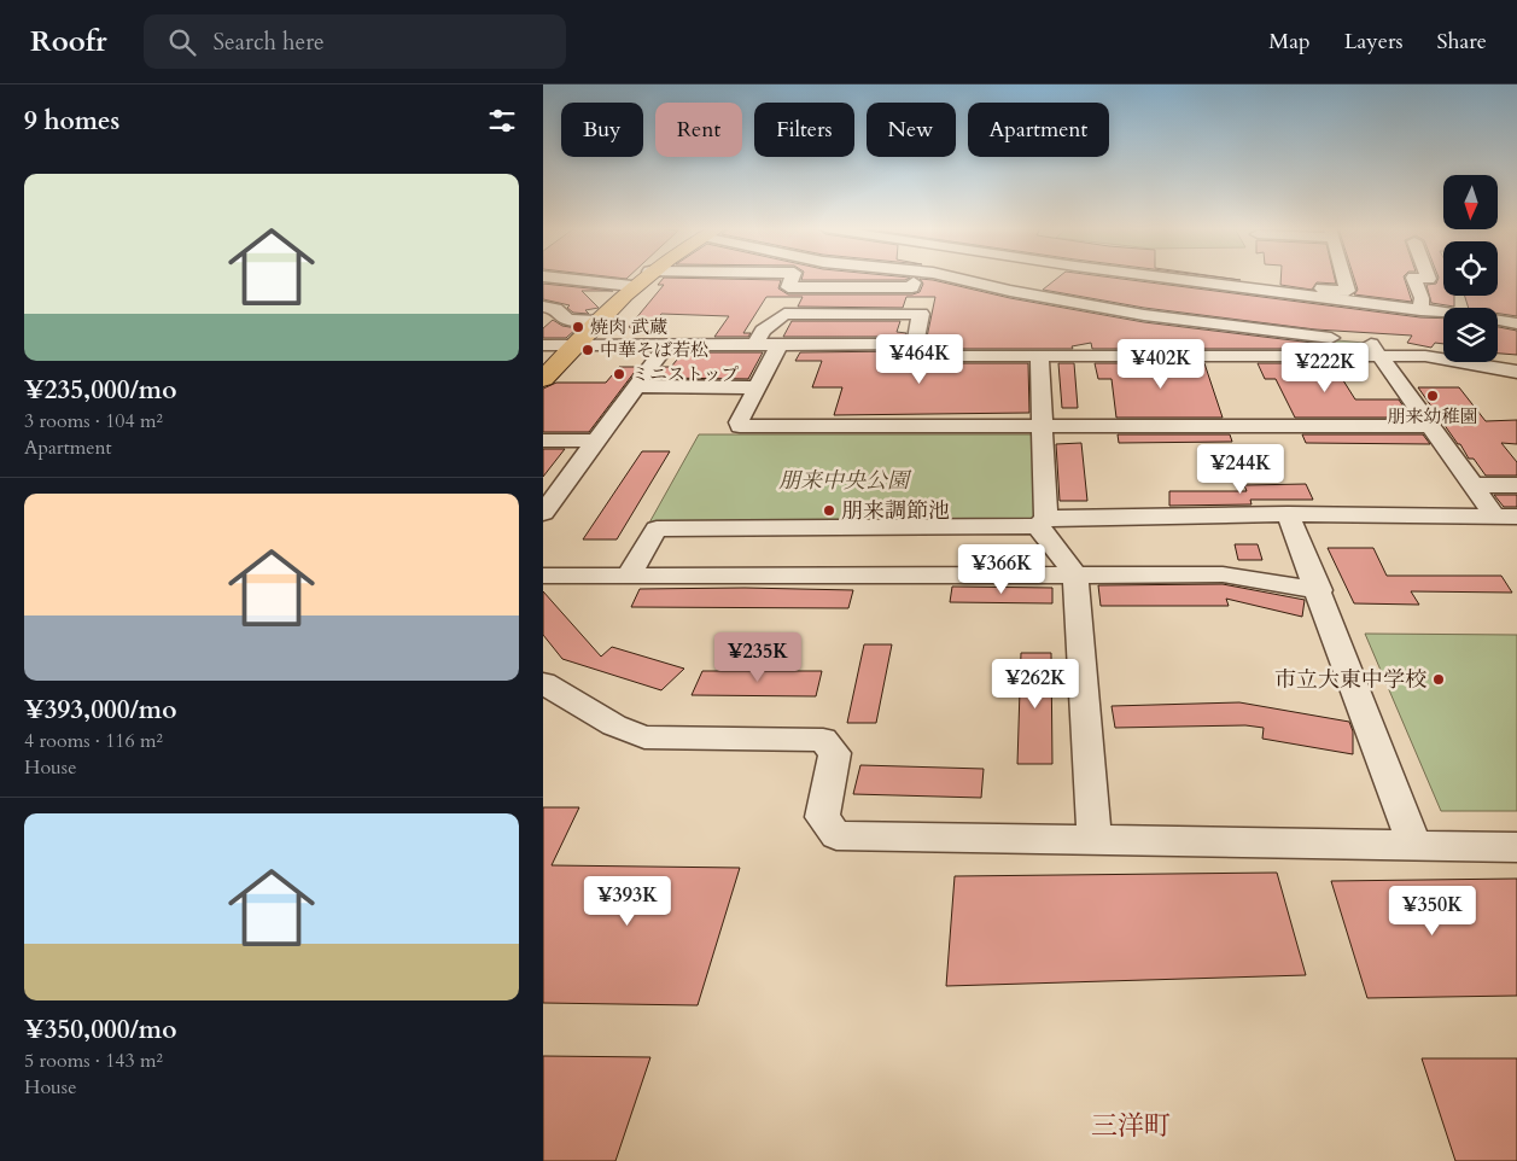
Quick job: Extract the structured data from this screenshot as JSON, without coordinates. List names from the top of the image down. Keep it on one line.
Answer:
{"districts":["三洋町"],"parks":["朋来中央公園"],"places":["焼肉 武蔵","中華そば若松","ミニストップ","朋来幼稚園","朋来調節池","市立大東中学校"],"north":"bottom","page":{"header":"Roofr","search":"Search here","nav":["Map","Layers","Share"],"heading":"9 homes","chip":["Buy","Rent","Filters","New","Apartment"],"list":[{"name":"¥235,000/mo","note":"3 rooms · 104 m² · Apartment"},{"name":"¥393,000/mo","note":"4 rooms · 116 m² · House"},{"name":"¥350,000/mo","note":"5 rooms · 143 m² · House"}],"price":["¥464K","¥402K","¥222K","¥244K","¥366K","¥235K","¥262K","¥393K","¥350K"]}}
